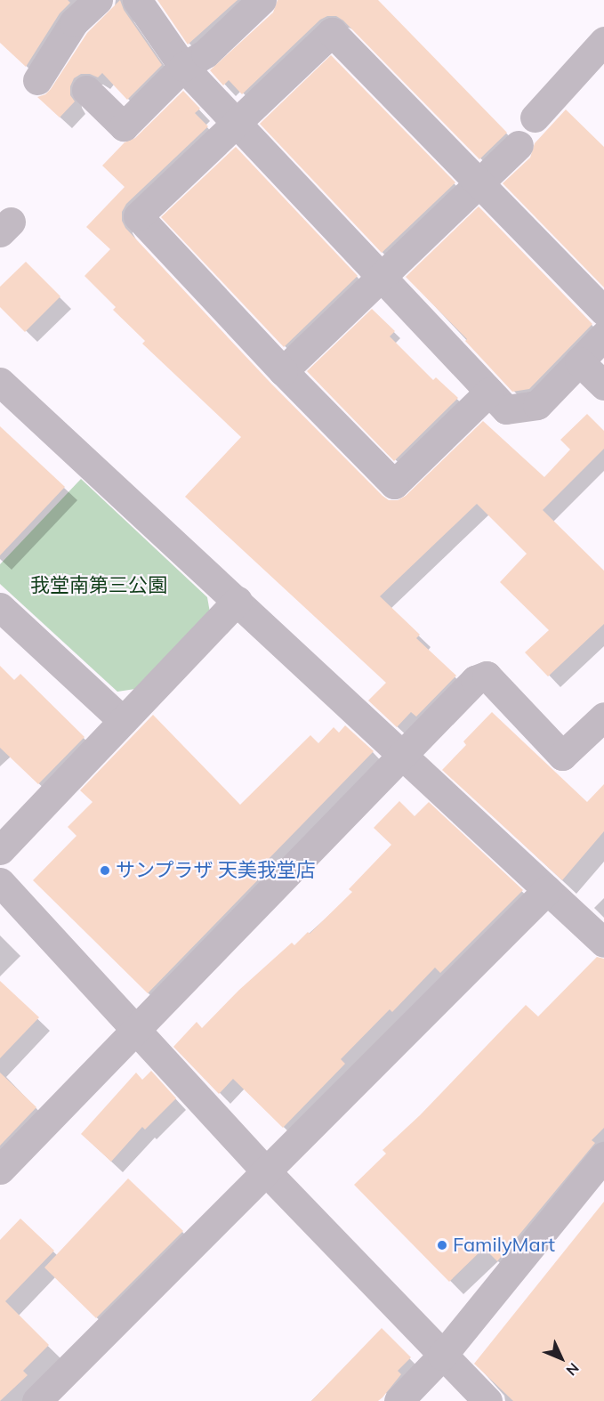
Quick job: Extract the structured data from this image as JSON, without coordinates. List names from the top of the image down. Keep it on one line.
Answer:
{"parks":["我堂南第三公園"],"places":["サンプラザ 天美我堂店","FamilyMart"],"north":"bottom right"}
